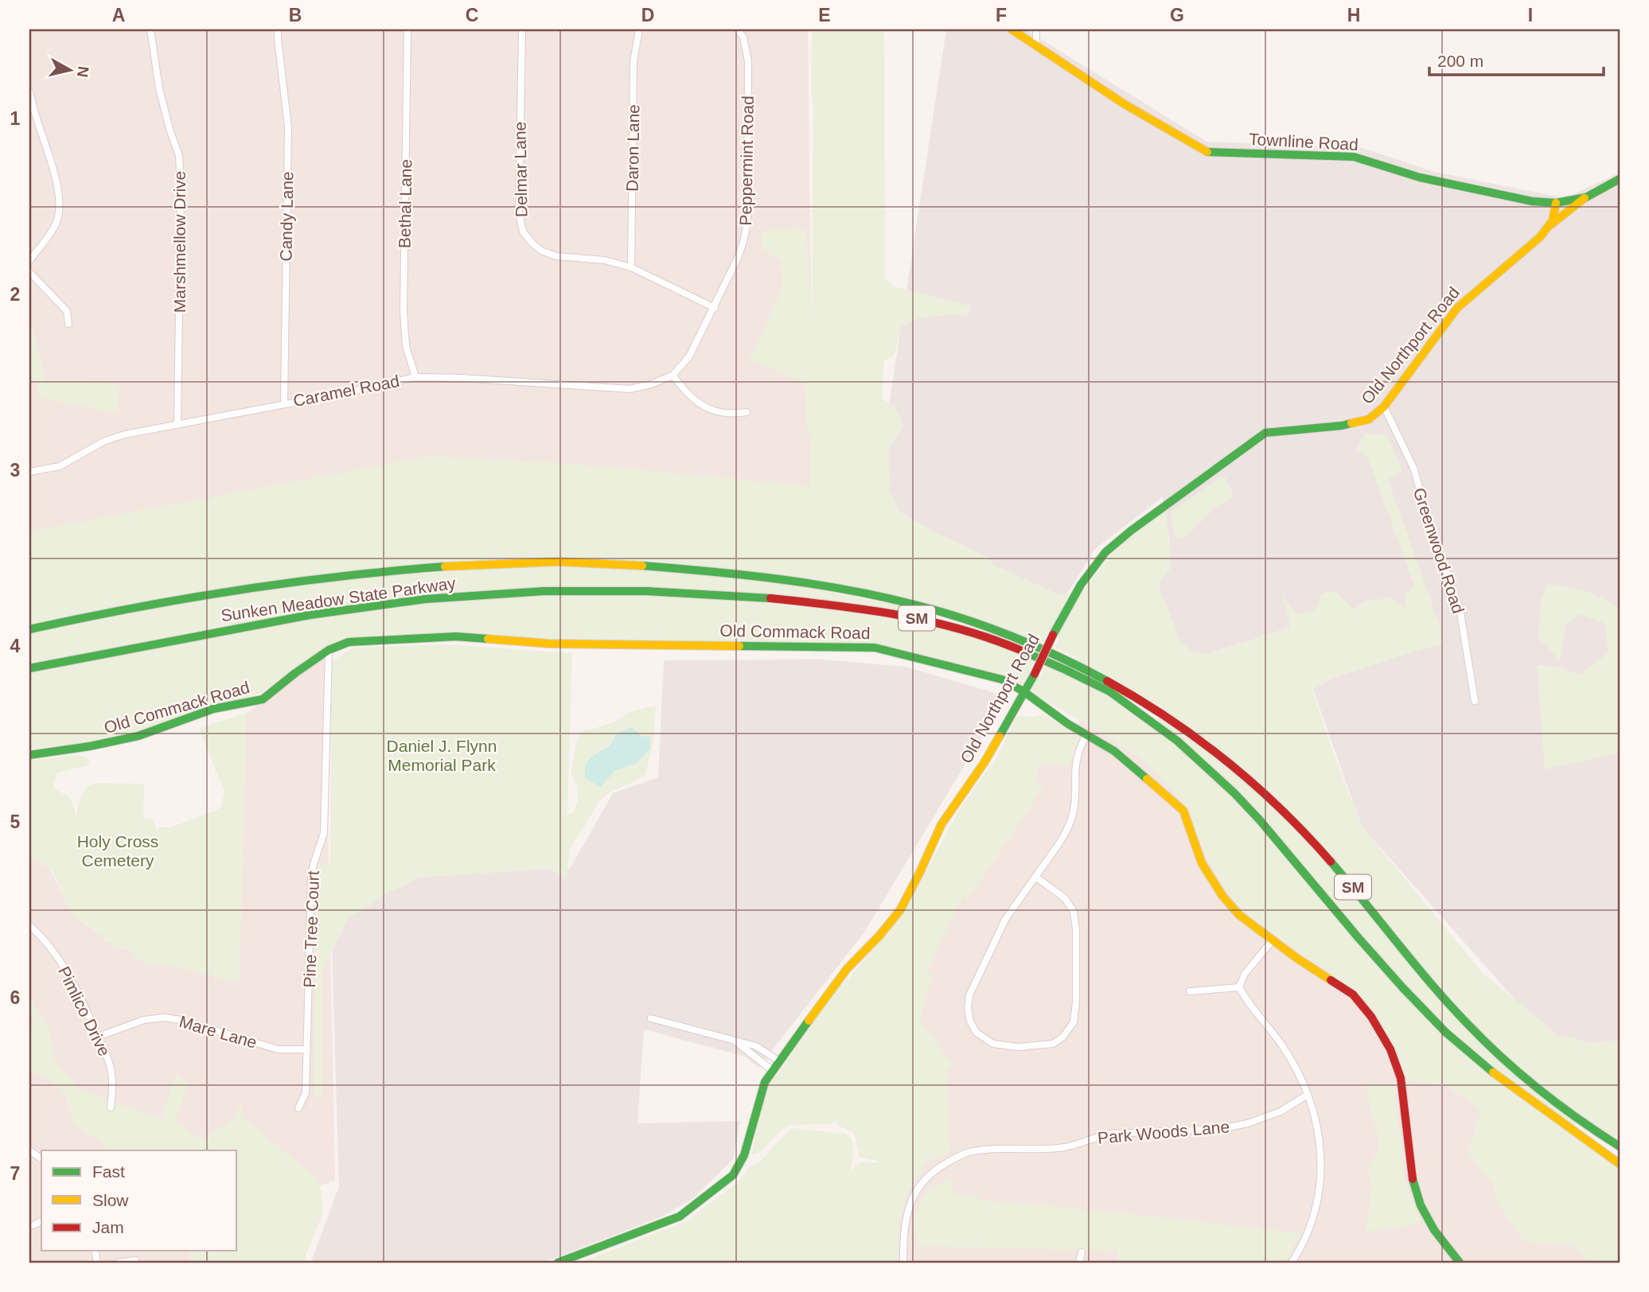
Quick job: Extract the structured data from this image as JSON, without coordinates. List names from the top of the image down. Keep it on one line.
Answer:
{"streets":{"main road":["Townline Road","Old Northport Road","Sunken Meadow State Parkway","SM","Old Commack Road"],"street":["Daron Lane","Peppermint Road","Delmar Lane","Bethal Lane","Candy Lane","Marshmellow Drive","Caramel Road","Greenwood Road","Pine Tree Court","Pimlico Drive","Mare Lane","Park Woods Lane"]},"crossings":[["Townline Road","Old Northport Road"],["Daron Lane","Delmar Lane"],["Peppermint Road","Delmar Lane"],["Peppermint Road","Caramel Road"],["Bethal Lane","Caramel Road"],["Candy Lane","Caramel Road"],["Marshmellow Drive","Caramel Road"],["Old Northport Road","Greenwood Road"],["Old Northport Road","Old Commack Road"],["Old Commack Road","Pine Tree Court"],["Pine Tree Court","Mare Lane"],["Pimlico Drive","Mare Lane"]],"parks":["Daniel J. Flynn Memorial Park","Holy Cross Cemetery"],"legend":["Fast","Slow","Jam"],"scale_bar":"200 m","north":"right","grid":{"columns":["A","B","C","D","E","F","G","H","I"],"rows":["1","2","3","4","5","6","7"]}}
